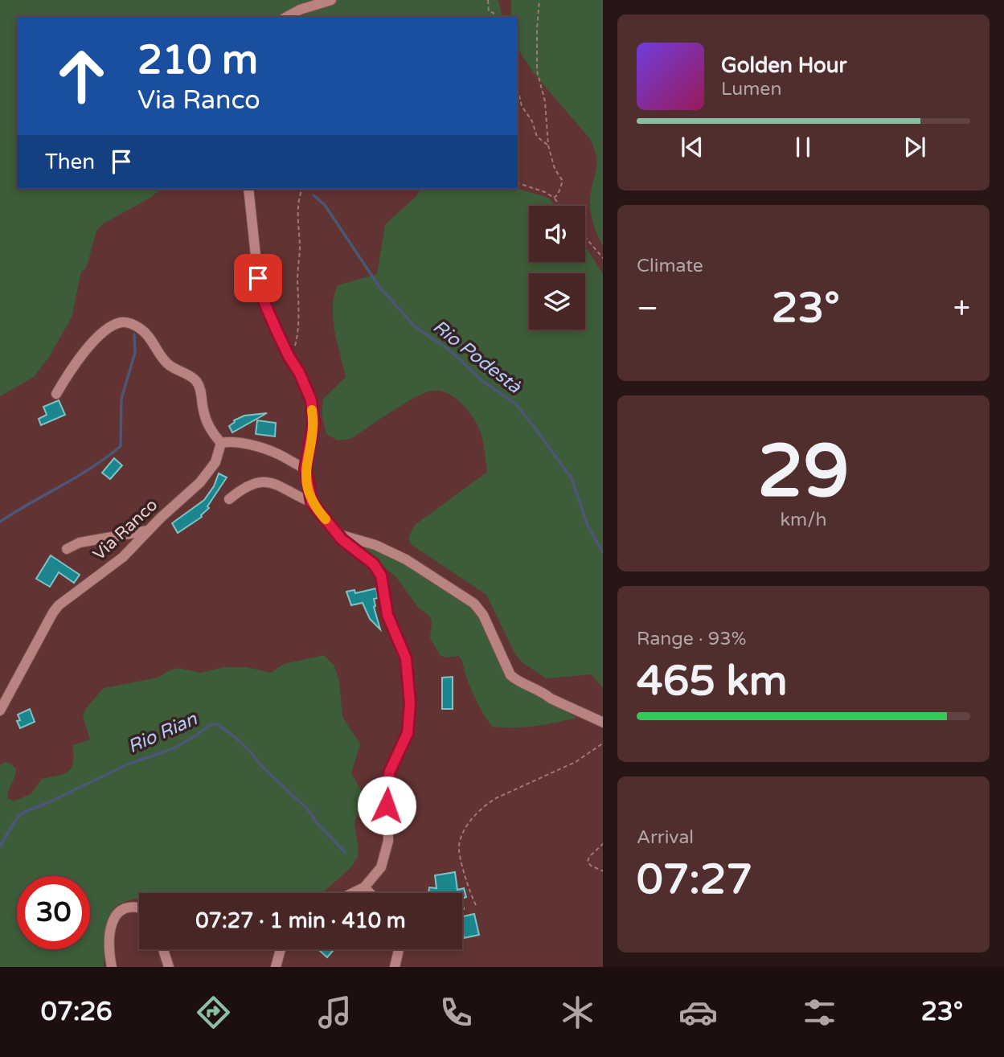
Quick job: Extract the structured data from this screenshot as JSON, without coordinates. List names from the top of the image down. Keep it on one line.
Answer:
{"streets":{"street":["Via Ranco"]},"water":["Rio Podestà","Rio Rian"],"page":{"turn":["210 m","Via Ranco"],"song":["Golden Hour","Lumen"],"then":"Then","tile":["Climate",["29","km/h"],["Range · 93%","465 km"],["Arrival","07:27"]],"heat":["−","23°","+"],"limit":"30","trip":"07:27 · 1 min · 410 m","tabs":["07:26","23°"]}}
